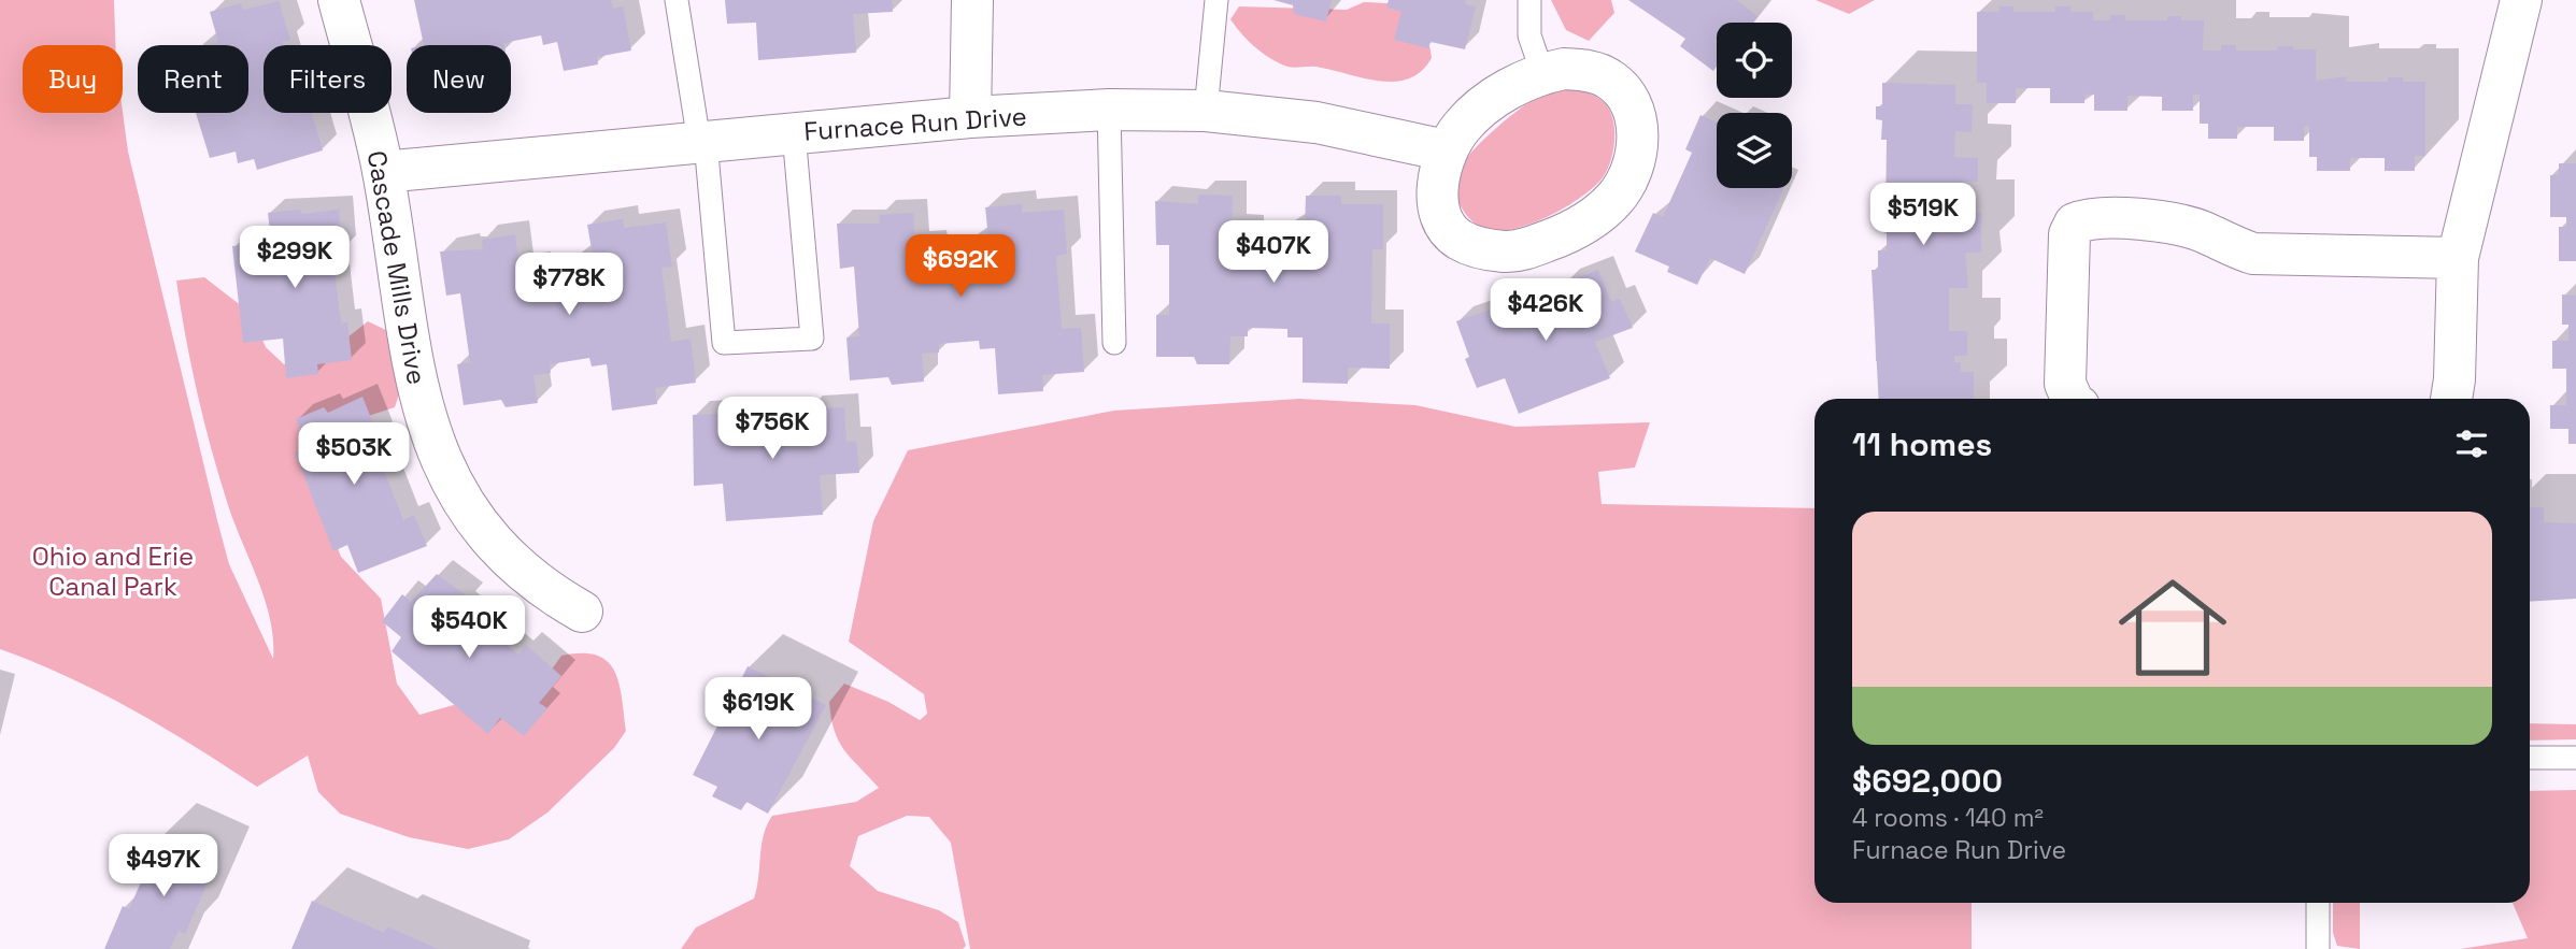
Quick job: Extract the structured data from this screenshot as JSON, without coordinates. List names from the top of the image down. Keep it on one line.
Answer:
{"streets":{"street":["Furnace Run Drive","Cascade Mills Drive"]},"crossings":[["Furnace Run Drive","Cascade Mills Drive"]],"parks":["Ohio and Erie Canal Park"],"page":{"chip":["Buy","Rent","Filters","New"],"price":["$519K","$407K","$299K","$692K","$778K","$426K","$756K","$503K","$540K","$619K","$497K"],"heading":"11 homes","list":[{"name":"$692,000","note":"4 rooms · 140 m² · Furnace Run Drive"}]}}
